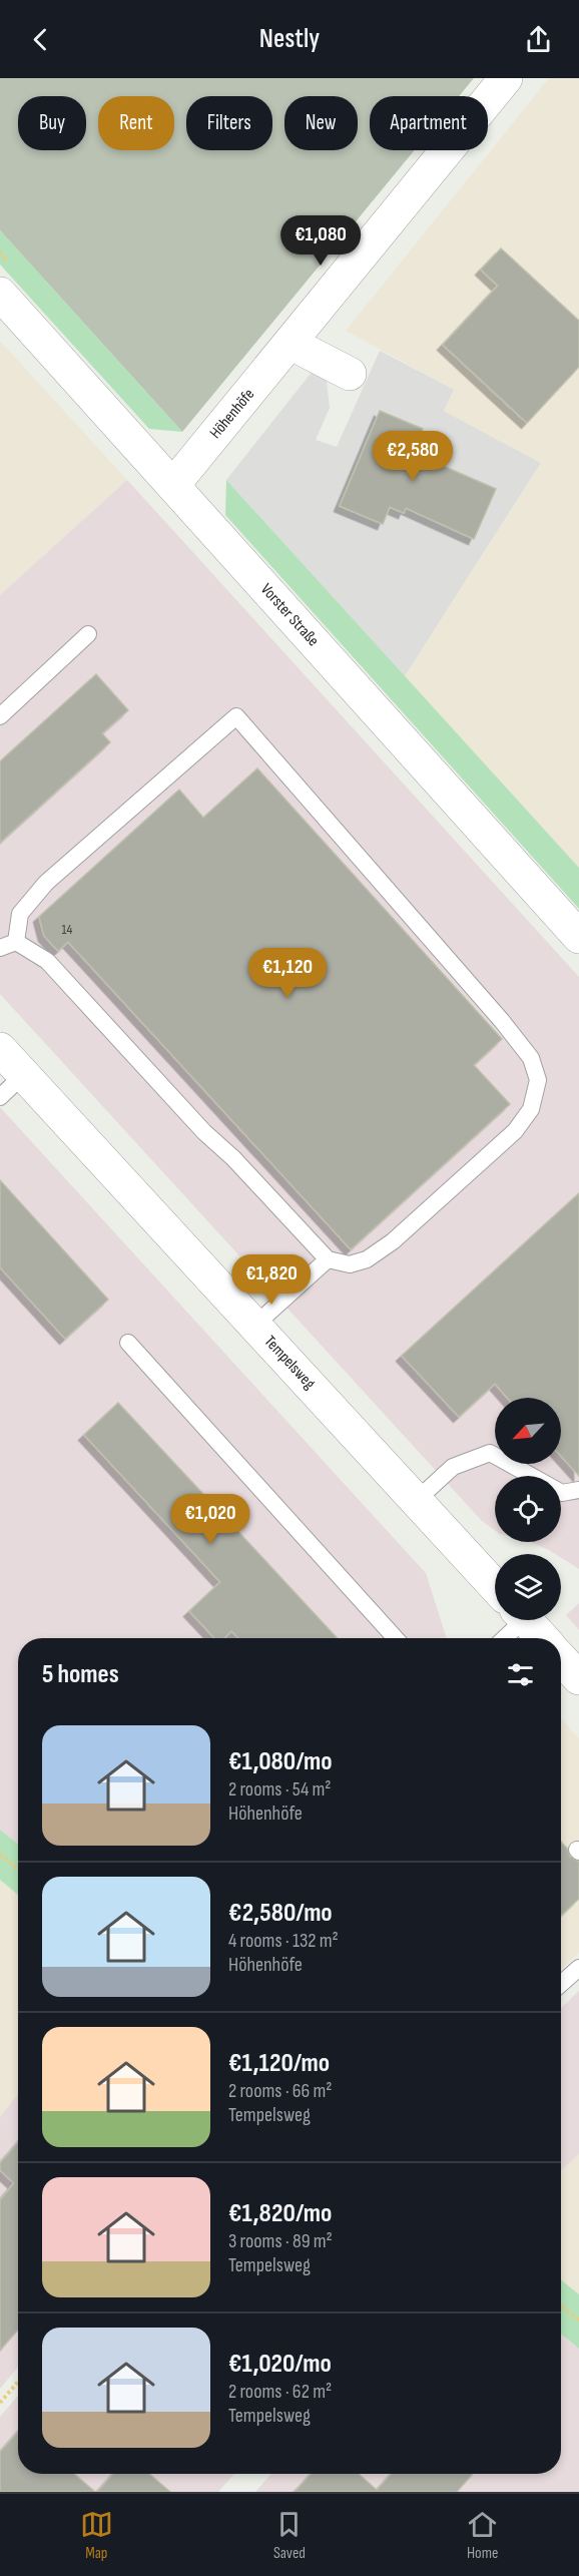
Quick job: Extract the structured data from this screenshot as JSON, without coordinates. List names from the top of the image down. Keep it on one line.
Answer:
{"streets":{"street":["Höhenhöfe","Vorster Straße","Tempelsweg"]},"crossings":[["Höhenhöfe","Vorster Straße"]],"house_numbers":["14"],"north":"bottom left","page":{"header":"Nestly","chip":["Buy","Rent","Filters","New","Apartment"],"price":["€1,080","€2,580","€1,120","€1,820","€1,020"],"heading":"5 homes","list":[{"name":"€1,080/mo","note":"2 rooms · 54 m² · Höhenhöfe"},{"name":"€2,580/mo","note":"4 rooms · 132 m² · Höhenhöfe"},{"name":"€1,120/mo","note":"2 rooms · 66 m² · Tempelsweg"},{"name":"€1,820/mo","note":"3 rooms · 89 m² · Tempelsweg"},{"name":"€1,020/mo","note":"2 rooms · 62 m² · Tempelsweg"}],"tabs":["Map","Saved","Home"]}}
